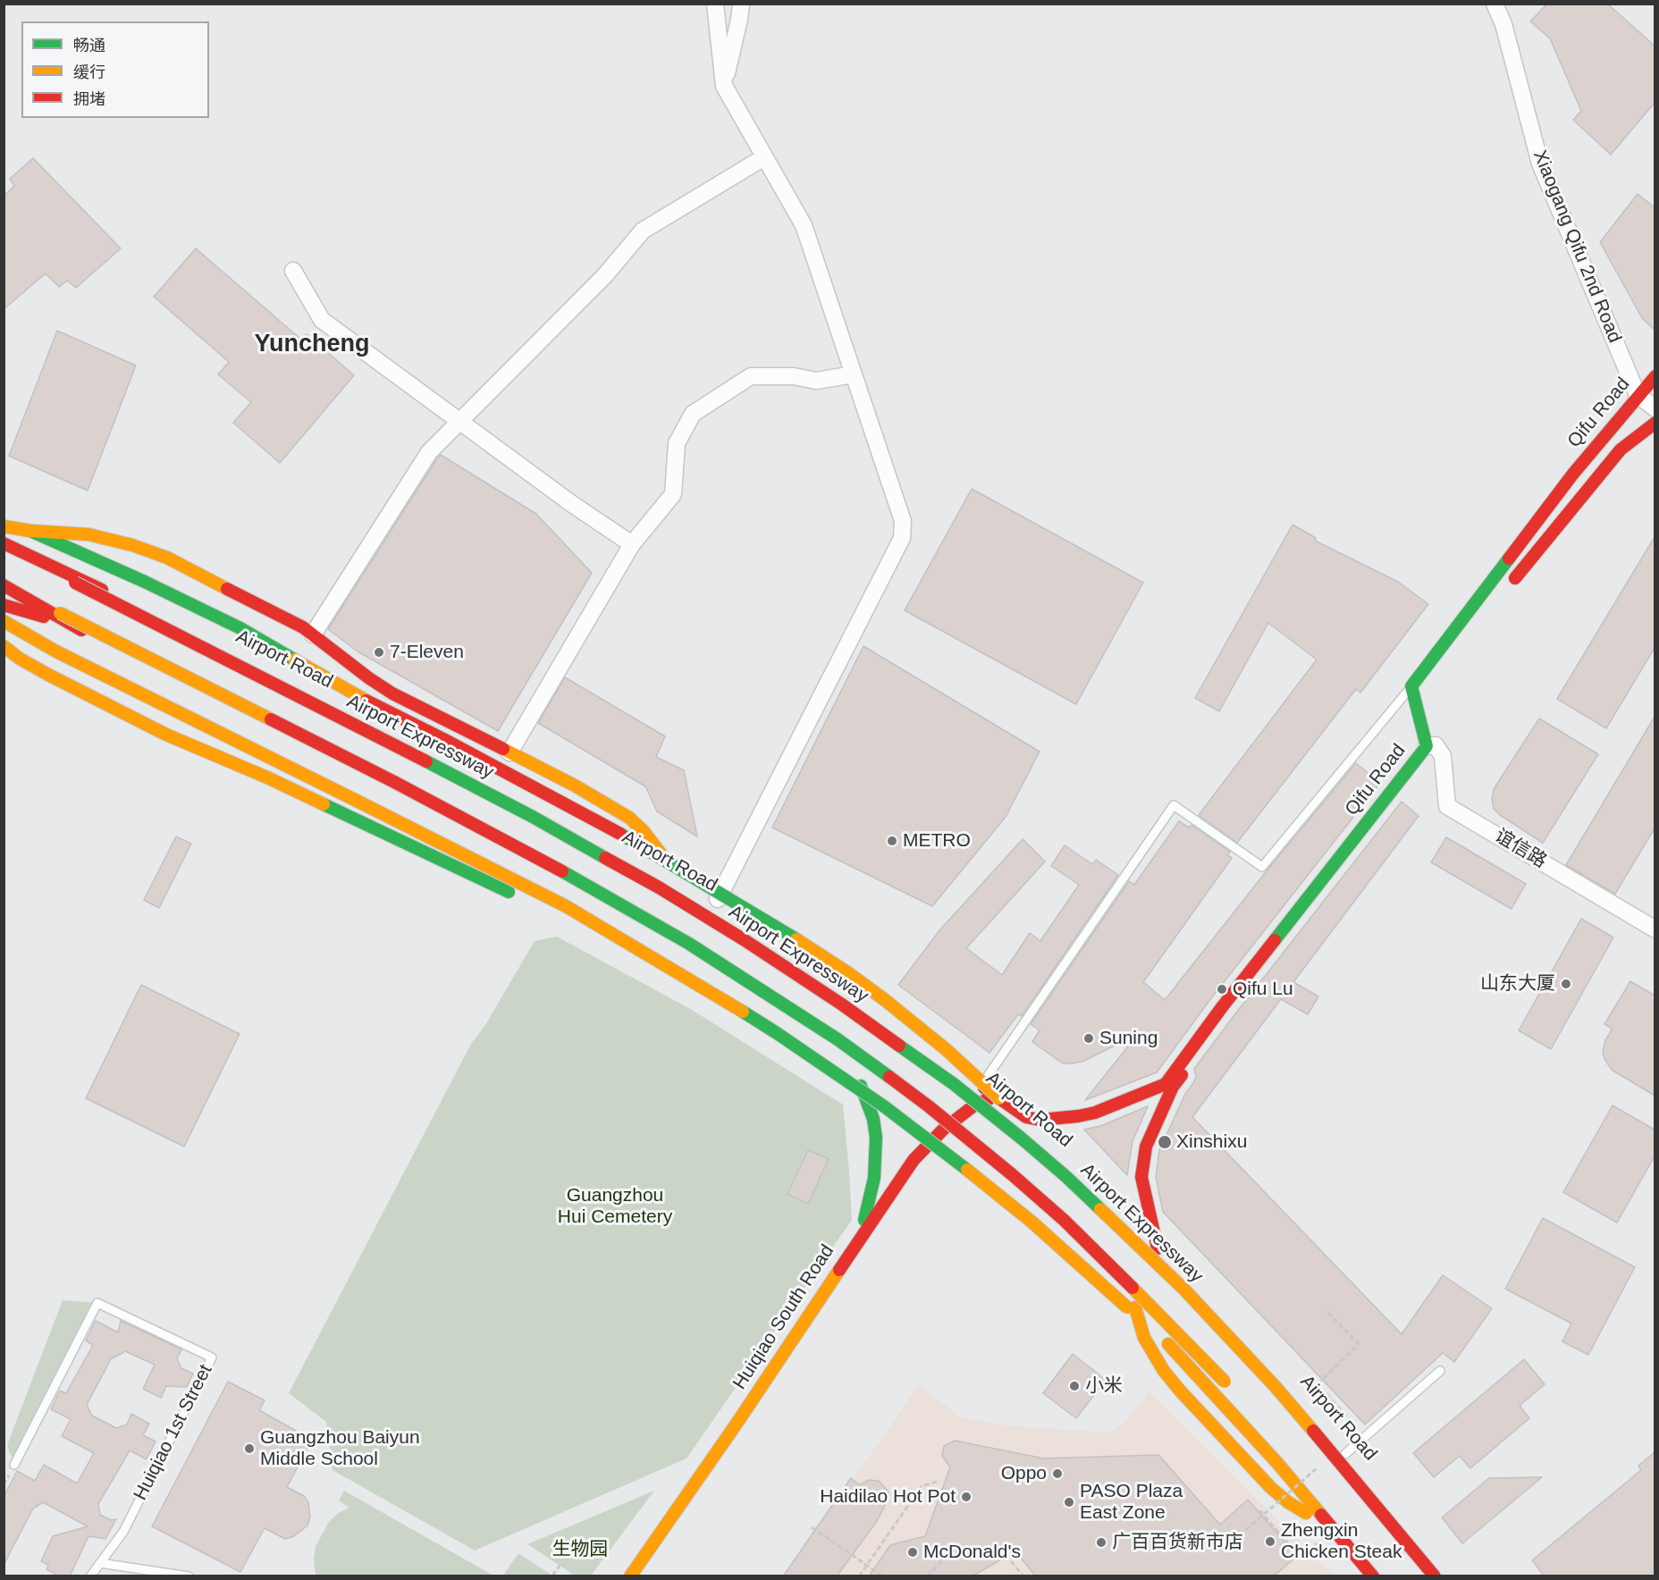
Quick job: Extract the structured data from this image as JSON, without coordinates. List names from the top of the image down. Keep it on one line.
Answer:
{"streets":{"main road":["Qifu Road","Airport Road","Airport Expressway","Huiqiao South Road"],"street":["Xiaogang Qifu 2nd Road","谊信路"],"lane":["Huiqiao 1st Street"]},"crossings":[["Xiaogang Qifu 2nd Road","Qifu Road"],["Qifu Road","Airport Road"],["Qifu Road","谊信路"],["Airport Road","Airport Expressway"],["Airport Road","Huiqiao South Road"]],"districts":["Yuncheng"],"parks":["Guangzhou Hui Cemetery","生物园"],"places":["7-Eleven","METRO","山东大厦","Qifu Lu","Suning","Xinshixu","小米","Guangzhou Baiyun Middle School","Oppo","Haidilao Hot Pot","PASO Plaza East Zone","Zhengxin Chicken Steak","广百百货新市店","McDonald's"],"legend":["畅通","缓行","拥堵"]}
